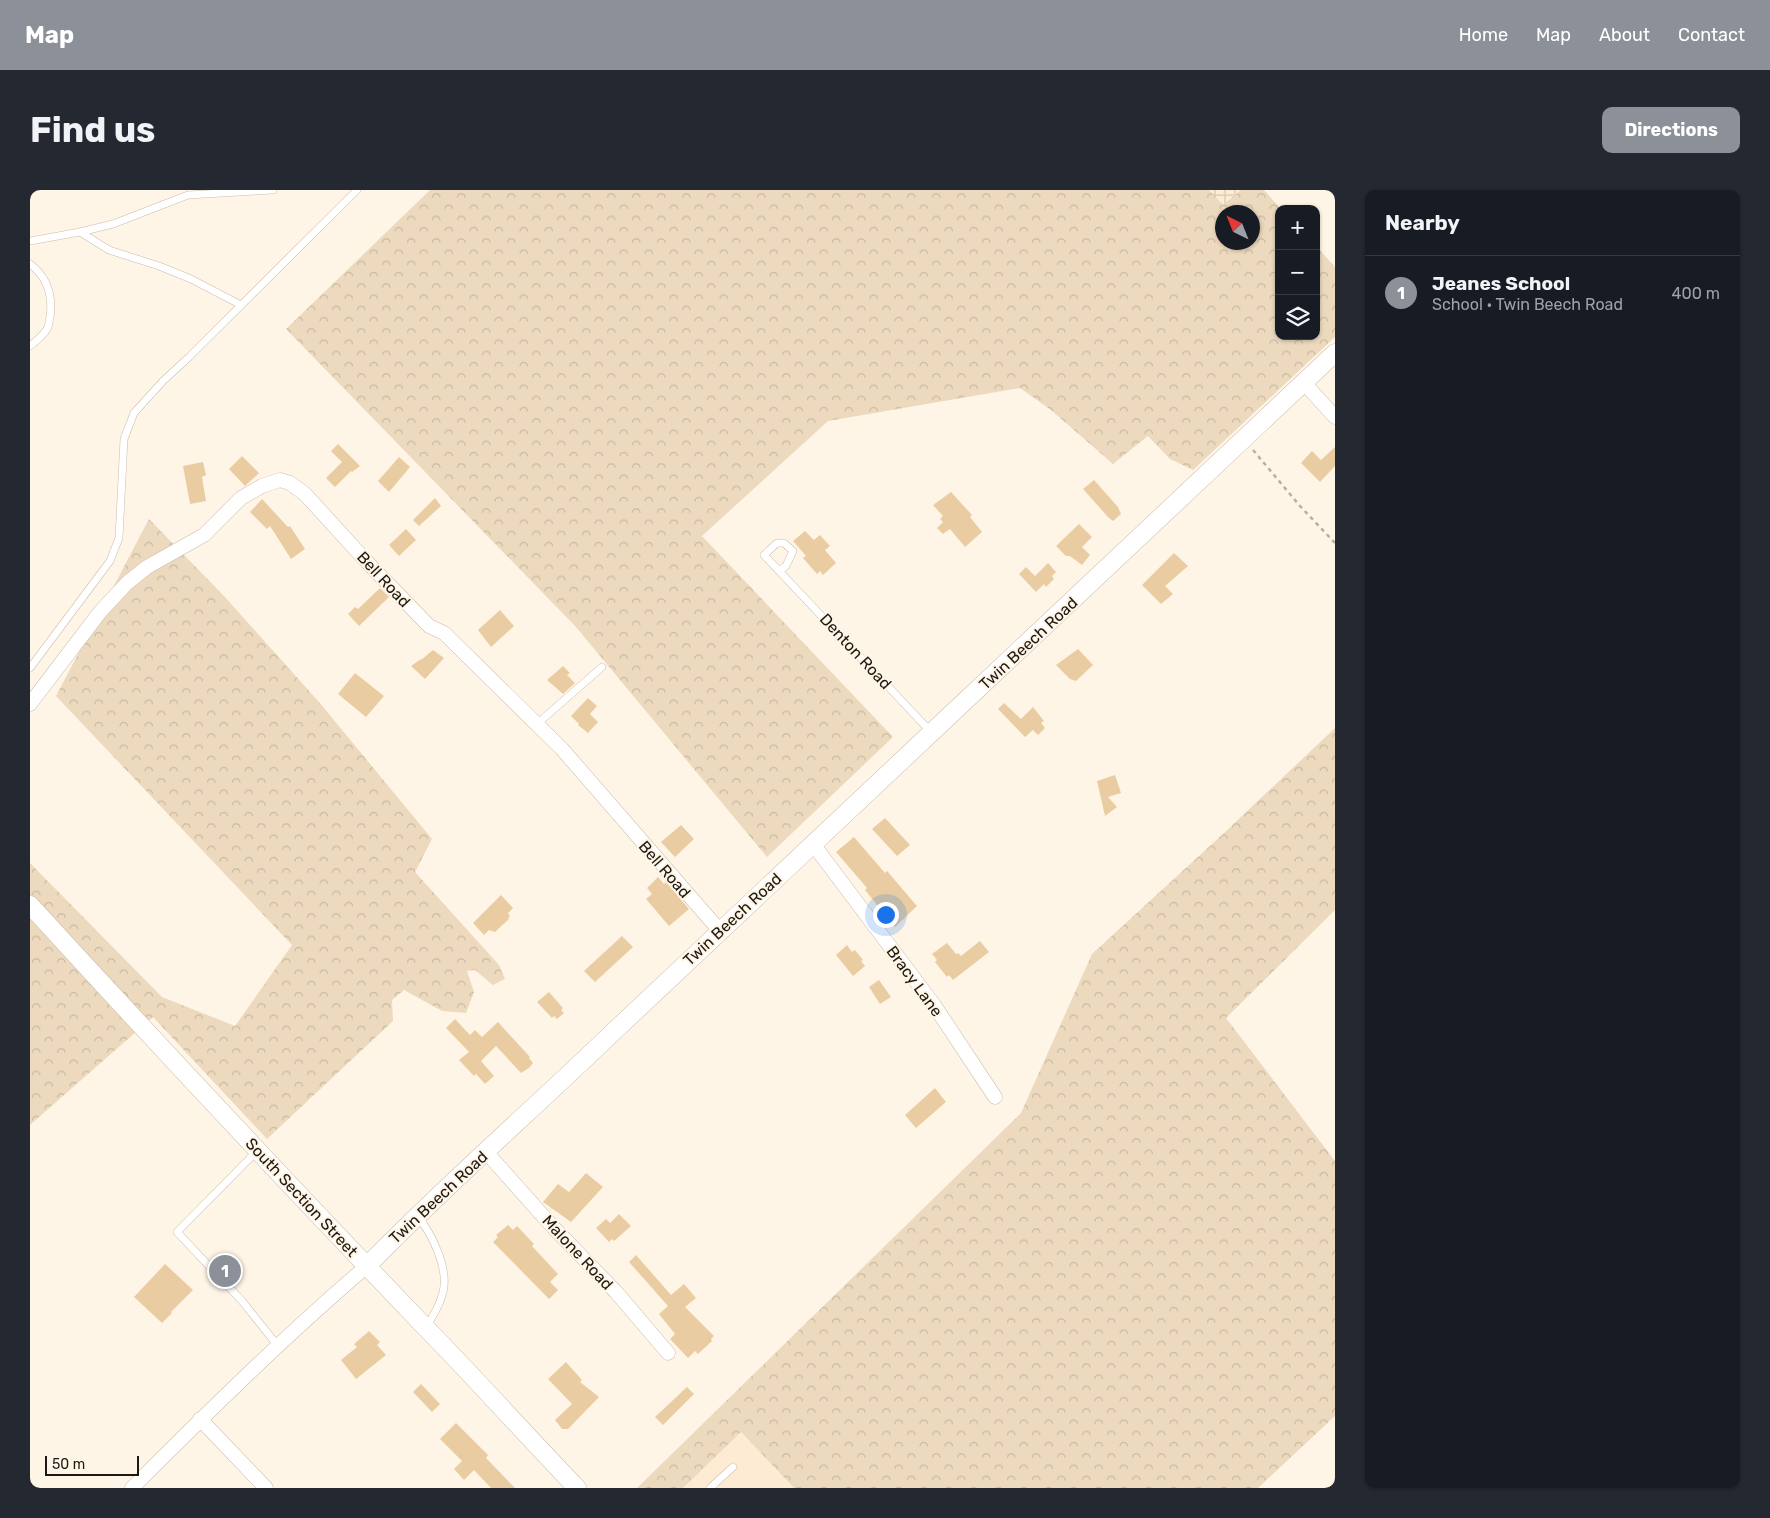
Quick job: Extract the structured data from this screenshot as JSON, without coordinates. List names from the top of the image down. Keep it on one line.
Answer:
{"streets":{"street":["Bell Road","Twin Beech Road","Bracy Lane","South Section Street","Malone Road"],"lane":["Denton Road"]},"crossings":[["Bell Road","Twin Beech Road"],["Twin Beech Road","Denton Road"],["Twin Beech Road","Bracy Lane"],["Twin Beech Road","South Section Street"],["Twin Beech Road","Malone Road"]],"scale_bar":"50 m","north":"top left","page":{"header":"Map","nav":["Home","Map","About","Contact"],"buttons":"Directions","title":"Find us","heading":"Nearby","map_buttons":["+","−"],"list":[{"mark":"1","name":"Jeanes School","note":"School · Twin Beech Road","value":"400 m"}],"pins":"1","scale":"50 m"}}
